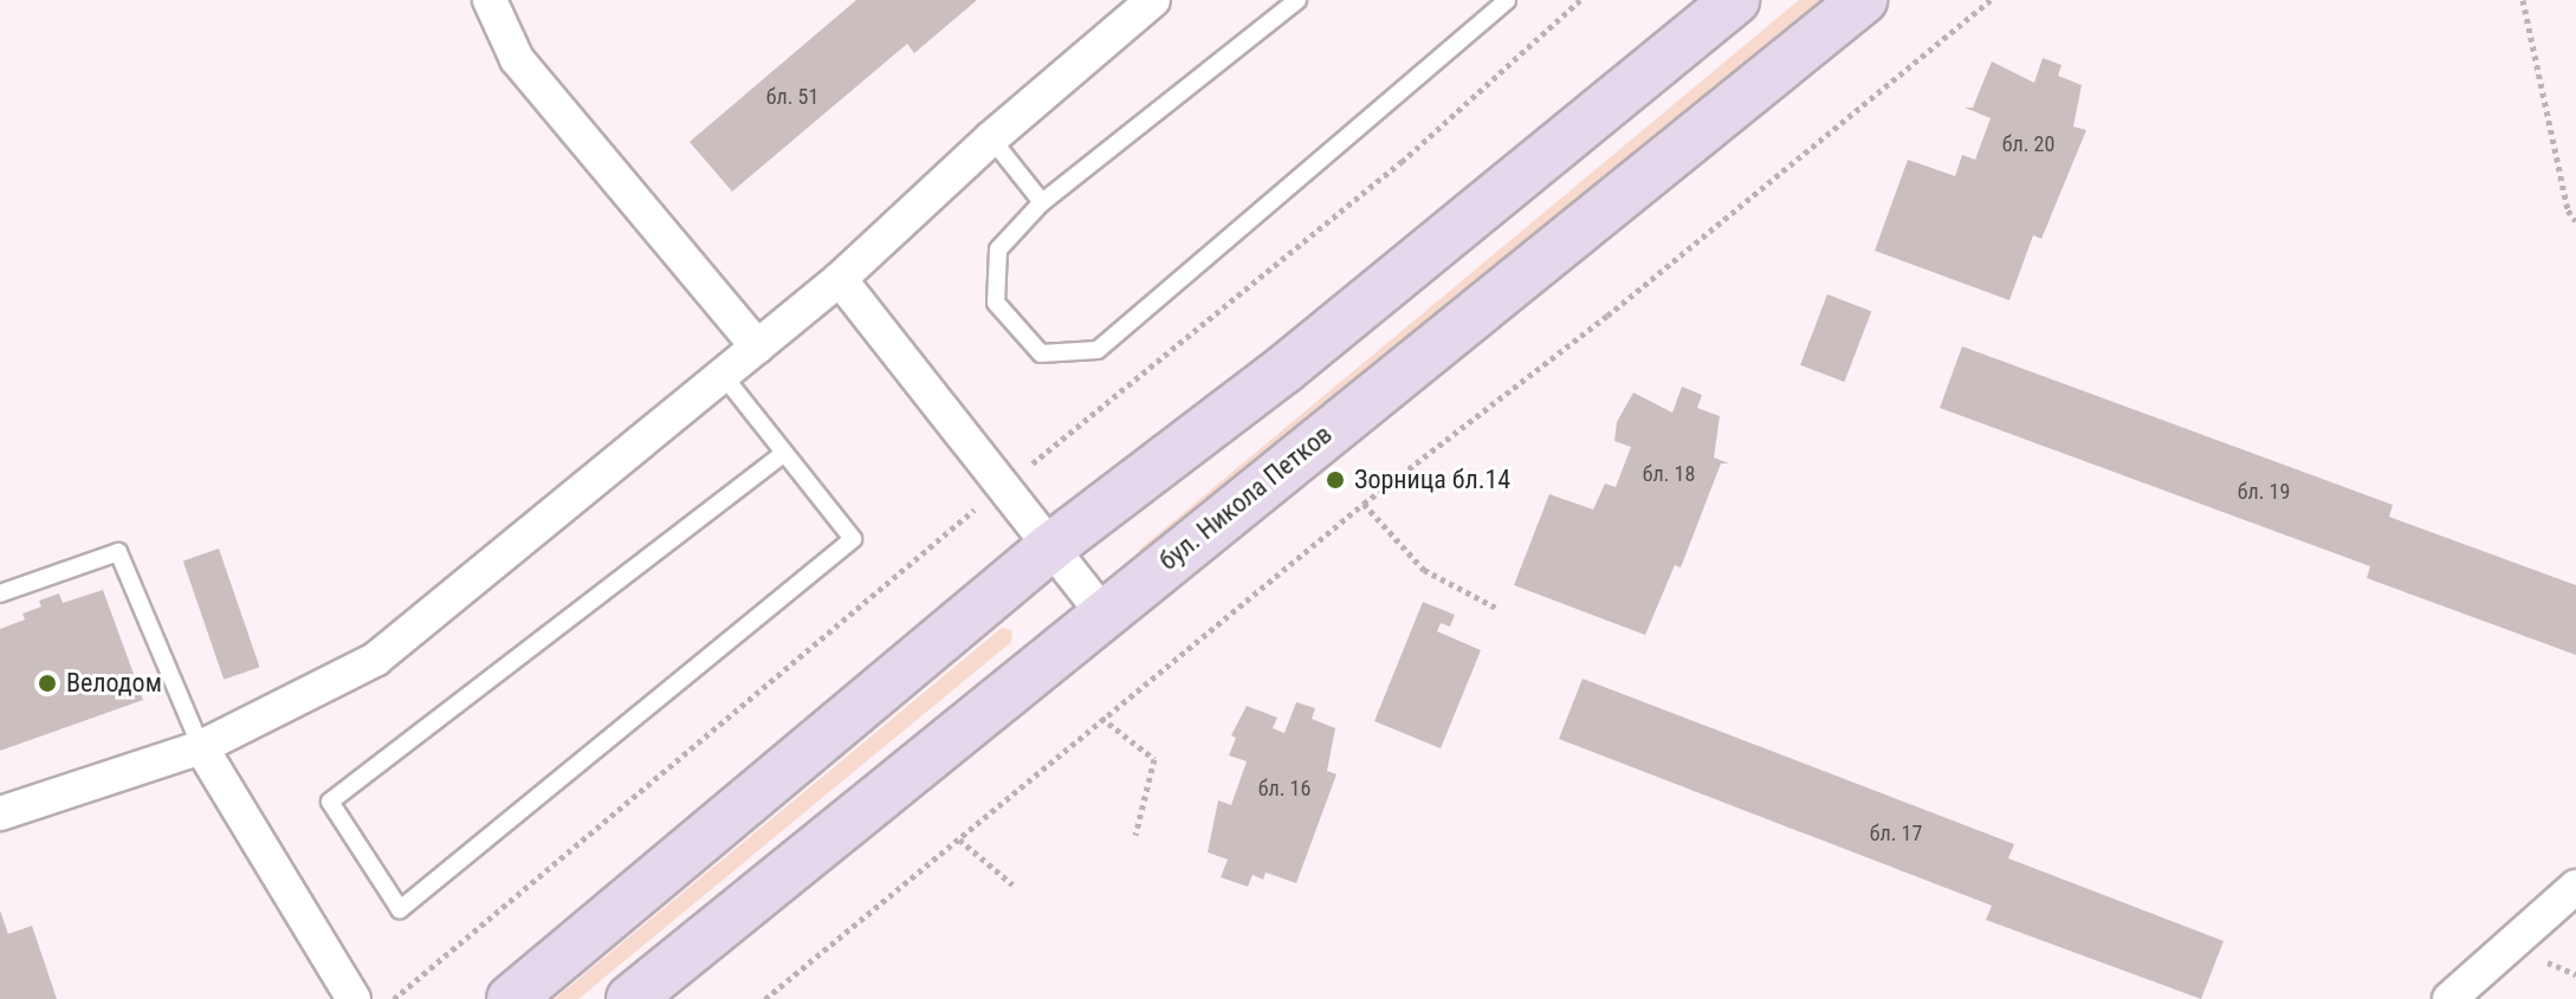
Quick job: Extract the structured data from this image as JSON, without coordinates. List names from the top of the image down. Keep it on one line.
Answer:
{"streets":{"main road":["бул. Никола Петков"]},"places":["Зорница бл.14","Велодом"],"house_numbers":["бл. 51","бл. 20","бл. 18","бл. 19","бл. 16","бл. 17"]}
